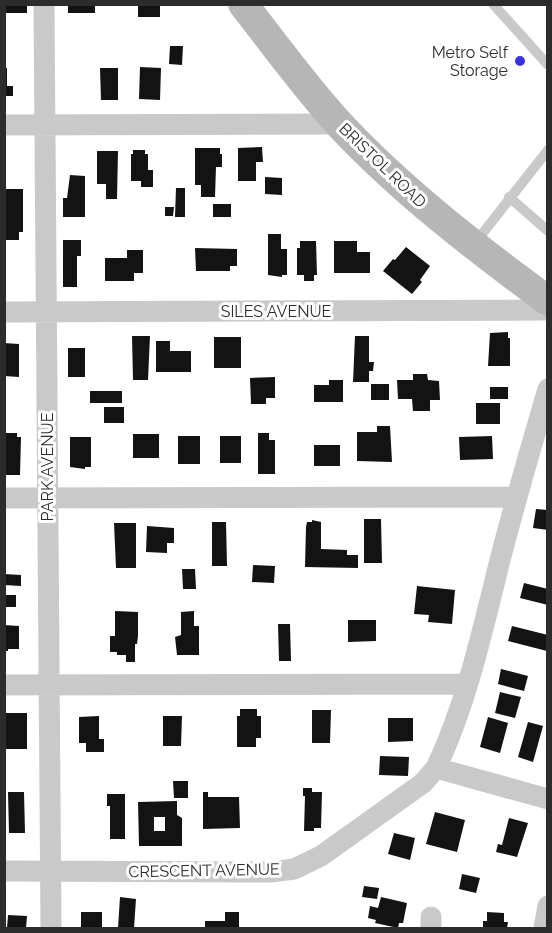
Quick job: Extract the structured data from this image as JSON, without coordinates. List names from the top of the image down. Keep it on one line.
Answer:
{"streets":{"main road":["BRISTOL ROAD"],"street":["SILES AVENUE","PARK AVENUE","CRESCENT AVENUE"]},"crossings":[["SILES AVENUE","PARK AVENUE"],["PARK AVENUE","CRESCENT AVENUE"]],"places":["Metro Self Storage"]}
